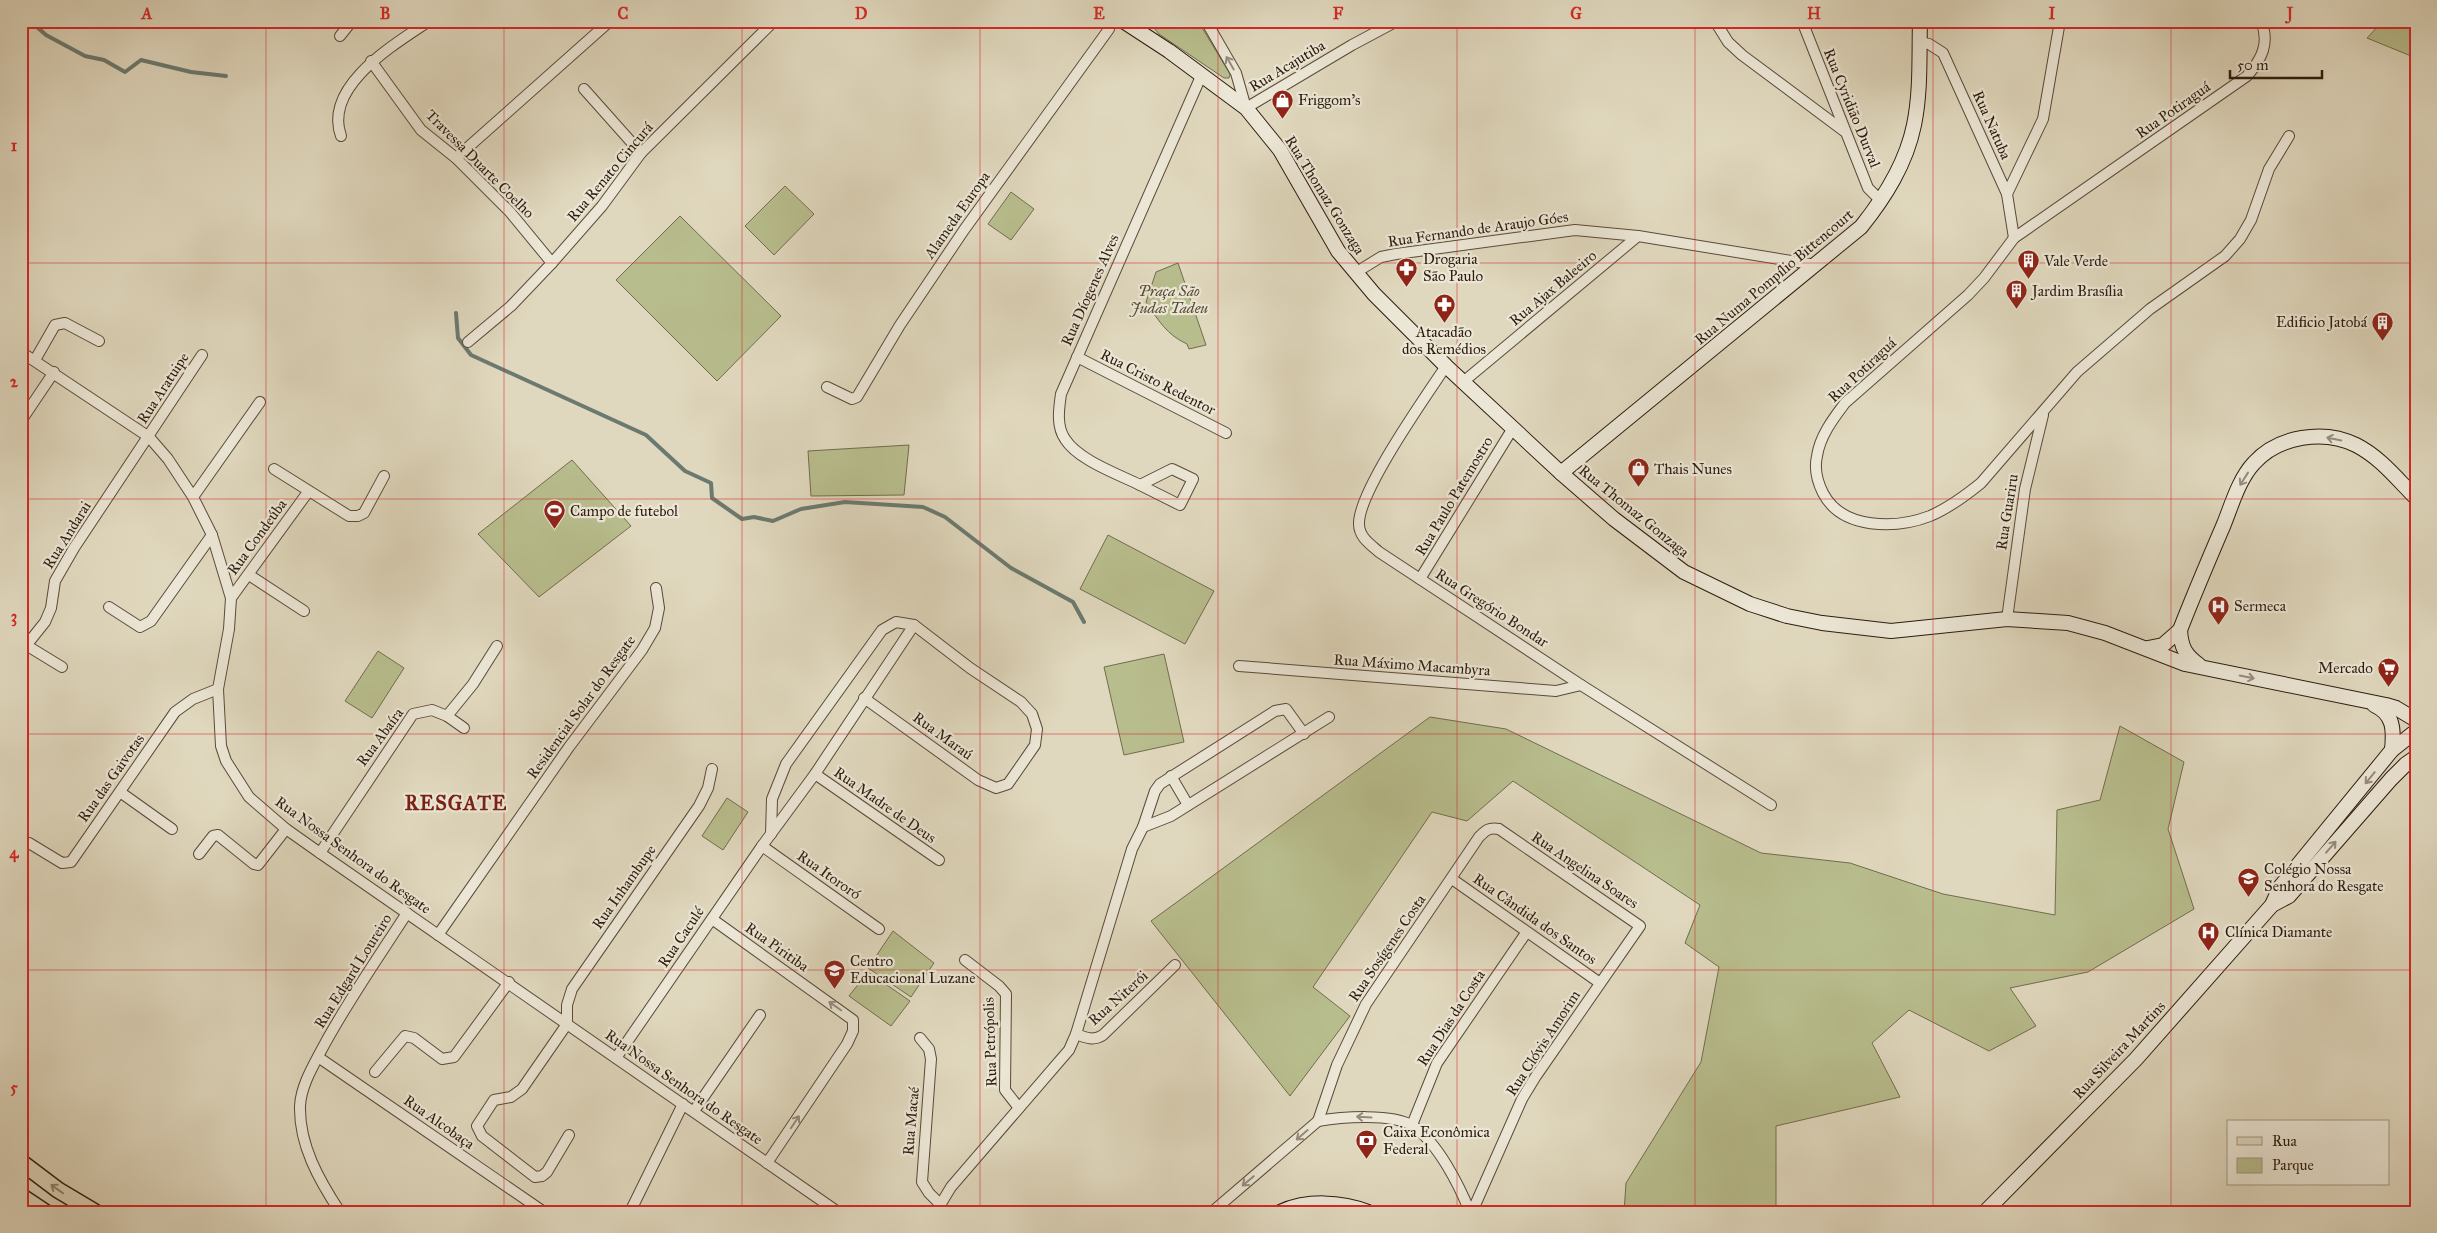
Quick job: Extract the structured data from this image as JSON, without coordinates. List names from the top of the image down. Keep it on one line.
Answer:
{"streets":{"main road":["Rua Thomaz Gonzaga","Rua Numa Pompílio Bittencourt","Rua Silveira Martins"],"street":["Rua Acajutiba","Rua Cyridião Durval","Rua Potiraguá","Rua Natuba","Travessa Duarte Coelho","Rua Renato Cincurá","Alameda Europa","Rua Fernando de Araujo Góes","Rua Ajax Baleeiro","Rua Díogenes Alves","Rua Cristo Redentor","Rua Aratuipe","Rua Paulo Patemostro","Rua Guariru","Rua Andarai","Rua Condeúba","Rua Gregório Bondar","Rua Máximo Macambyra","Residencial Solar do Resgate","Rua Maraú","Rua Abaíra","Rua das Gaivotas","Rua Madre de Deus","Rua Nossa Senhora do Resgate","Rua Angelina Soares","Rua Itororó","Rua Inhambupe","Rua Cândida dos Santos","Rua Caculé","Rua Piritiba","Rua Sosígenes Costa","Rua Edgard Loureiro","Rua Niterói","Rua Dias da Costa","Rua Petrópolis","Rua Clóvis Amorim","Rua Macaé","Rua Alcobaça"]},"crossings":[["Rua Acajutiba","Rua Thomaz Gonzaga"],["Rua Cyridião Durval","Rua Numa Pompílio Bittencourt"],["Rua Potiraguá","Rua Natuba"],["Rua Potiraguá","Rua Guariru"],["Rua Natuba","Rua Numa Pompílio Bittencourt"],["Travessa Duarte Coelho","Rua Renato Cincurá"],["Rua Thomaz Gonzaga","Rua Fernando de Araujo Góes"],["Rua Thomaz Gonzaga","Rua Numa Pompílio Bittencourt"],["Rua Thomaz Gonzaga","Rua Ajax Baleeiro"],["Rua Thomaz Gonzaga","Rua Díogenes Alves"],["Rua Thomaz Gonzaga","Rua Paulo Patemostro"],["Rua Thomaz Gonzaga","Rua Guariru"],["Rua Thomaz Gonzaga","Rua Gregório Bondar"],["Rua Fernando de Araujo Góes","Rua Numa Pompílio Bittencourt"],["Rua Fernando de Araujo Góes","Rua Ajax Baleeiro"],["Rua Díogenes Alves","Rua Cristo Redentor"],["Rua Aratuipe","Rua Andarai"],["Rua Aratuipe","Rua Nossa Senhora do Resgate"],["Rua Paulo Patemostro","Rua Gregório Bondar"],["Rua Andarai","Rua Nossa Senhora do Resgate"],["Rua Condeúba","Rua Nossa Senhora do Resgate"],["Rua Gregório Bondar","Rua Máximo Macambyra"],["Residencial Solar do Resgate","Rua Nossa Senhora do Resgate"],["Rua Maraú","Rua Caculé"],["Rua Abaíra","Rua Nossa Senhora do Resgate"],["Rua das Gaivotas","Rua Nossa Senhora do Resgate"],["Rua Madre de Deus","Rua Caculé"],["Rua Nossa Senhora do Resgate","Rua Inhambupe"],["Rua Nossa Senhora do Resgate","Rua Caculé"],["Rua Nossa Senhora do Resgate","Rua Piritiba"],["Rua Nossa Senhora do Resgate","Rua Edgard Loureiro"],["Rua Angelina Soares","Rua Sosígenes Costa"],["Rua Angelina Soares","Rua Clóvis Amorim"],["Rua Itororó","Rua Caculé"],["Rua Cândida dos Santos","Rua Sosígenes Costa"],["Rua Cândida dos Santos","Rua Dias da Costa"],["Rua Cândida dos Santos","Rua Clóvis Amorim"],["Rua Caculé","Rua Piritiba"],["Rua Edgard Loureiro","Rua Alcobaça"]],"districts":["RESGATE"],"parks":["Praça São Judas Tadeu"],"places":{"shop":["Friggom's","Thais Nunes"],"building":["Vale Verde","Jardim Brasília","Edificio Jatobá"],"pharmacy":["Drogaria São Paulo","Atacadão dos Remédios"],"sports":["Campo de futebol"],"hospital":["Sermeca","Clínica Diamante"],"supermarket":["Mercado"],"school or university":["Colégio Nossa Senhora do Resgate","Centro Educacional Luzane"],"bank":["Caixa Econômica Federal"]},"legend":["Rua","Parque"],"scale_bar":"50 m","grid":{"columns":["A","B","C","D","E","F","G","H","I","J"],"rows":["1","2","3","4","5"]}}
